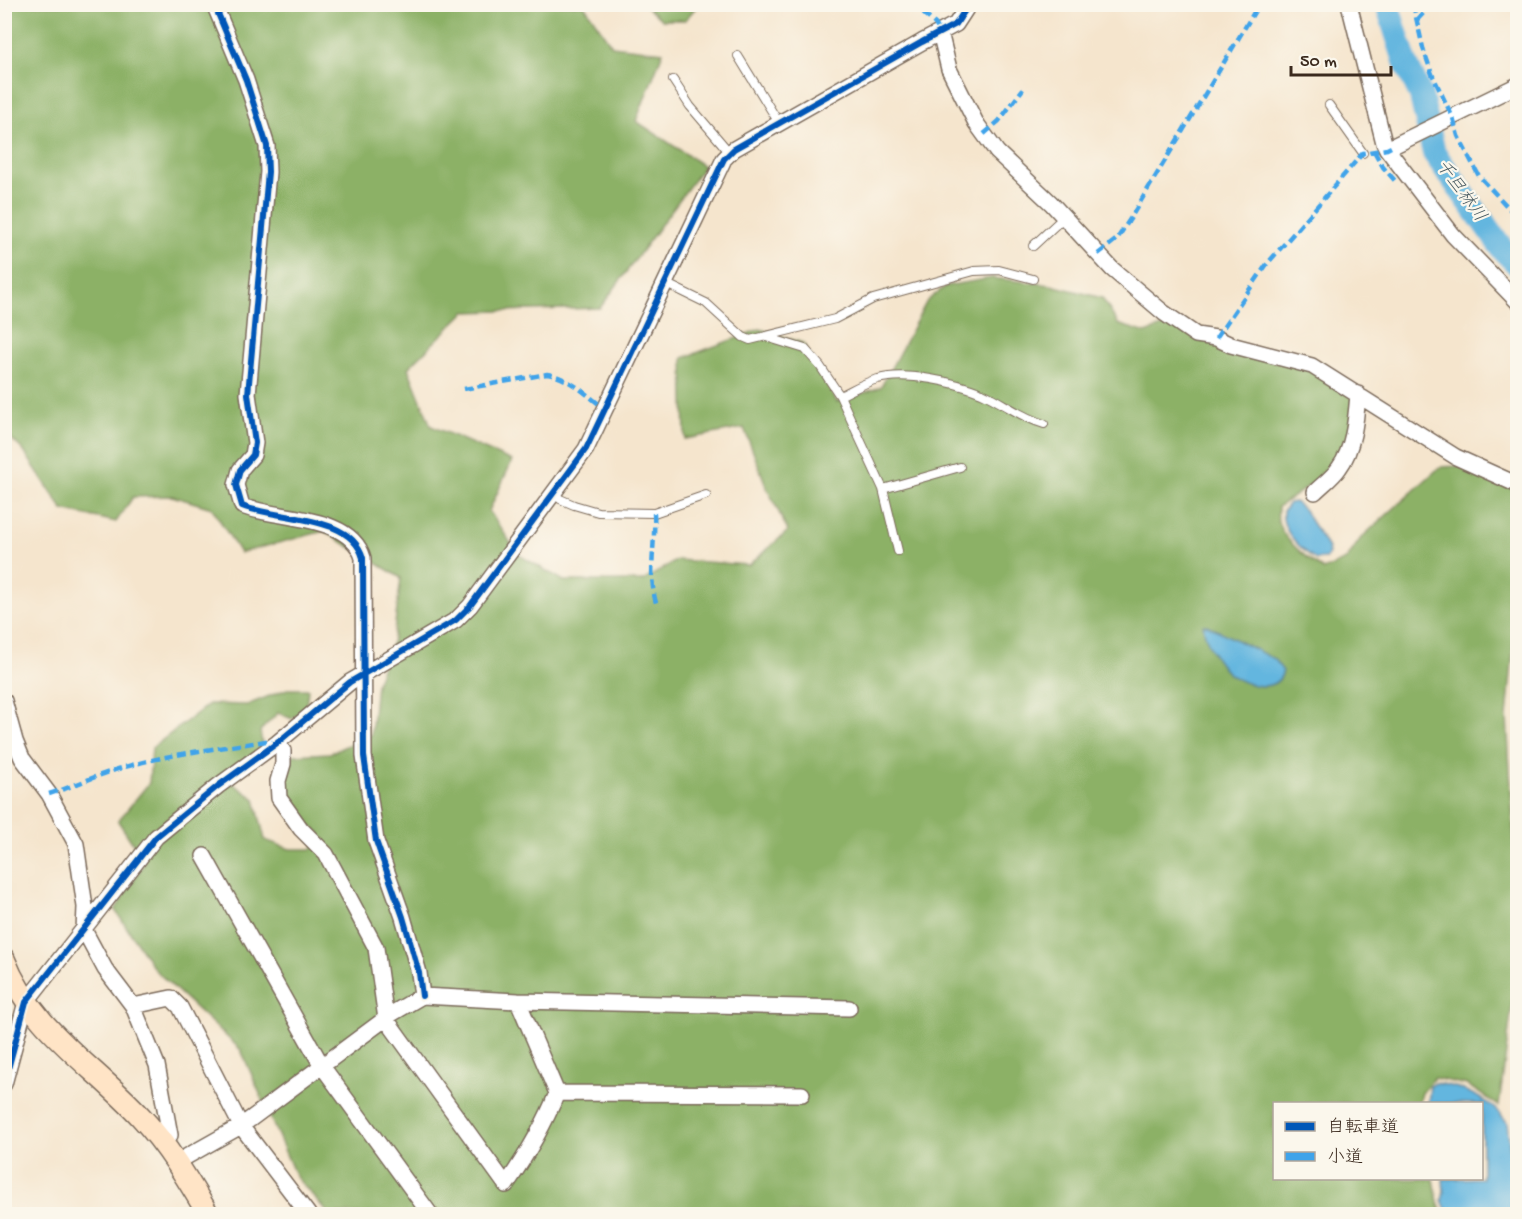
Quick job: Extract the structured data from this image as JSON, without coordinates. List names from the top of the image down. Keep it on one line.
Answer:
{"water":["千旦林川"],"legend":["自転車道","小道"],"scale_bar":"50 m"}
